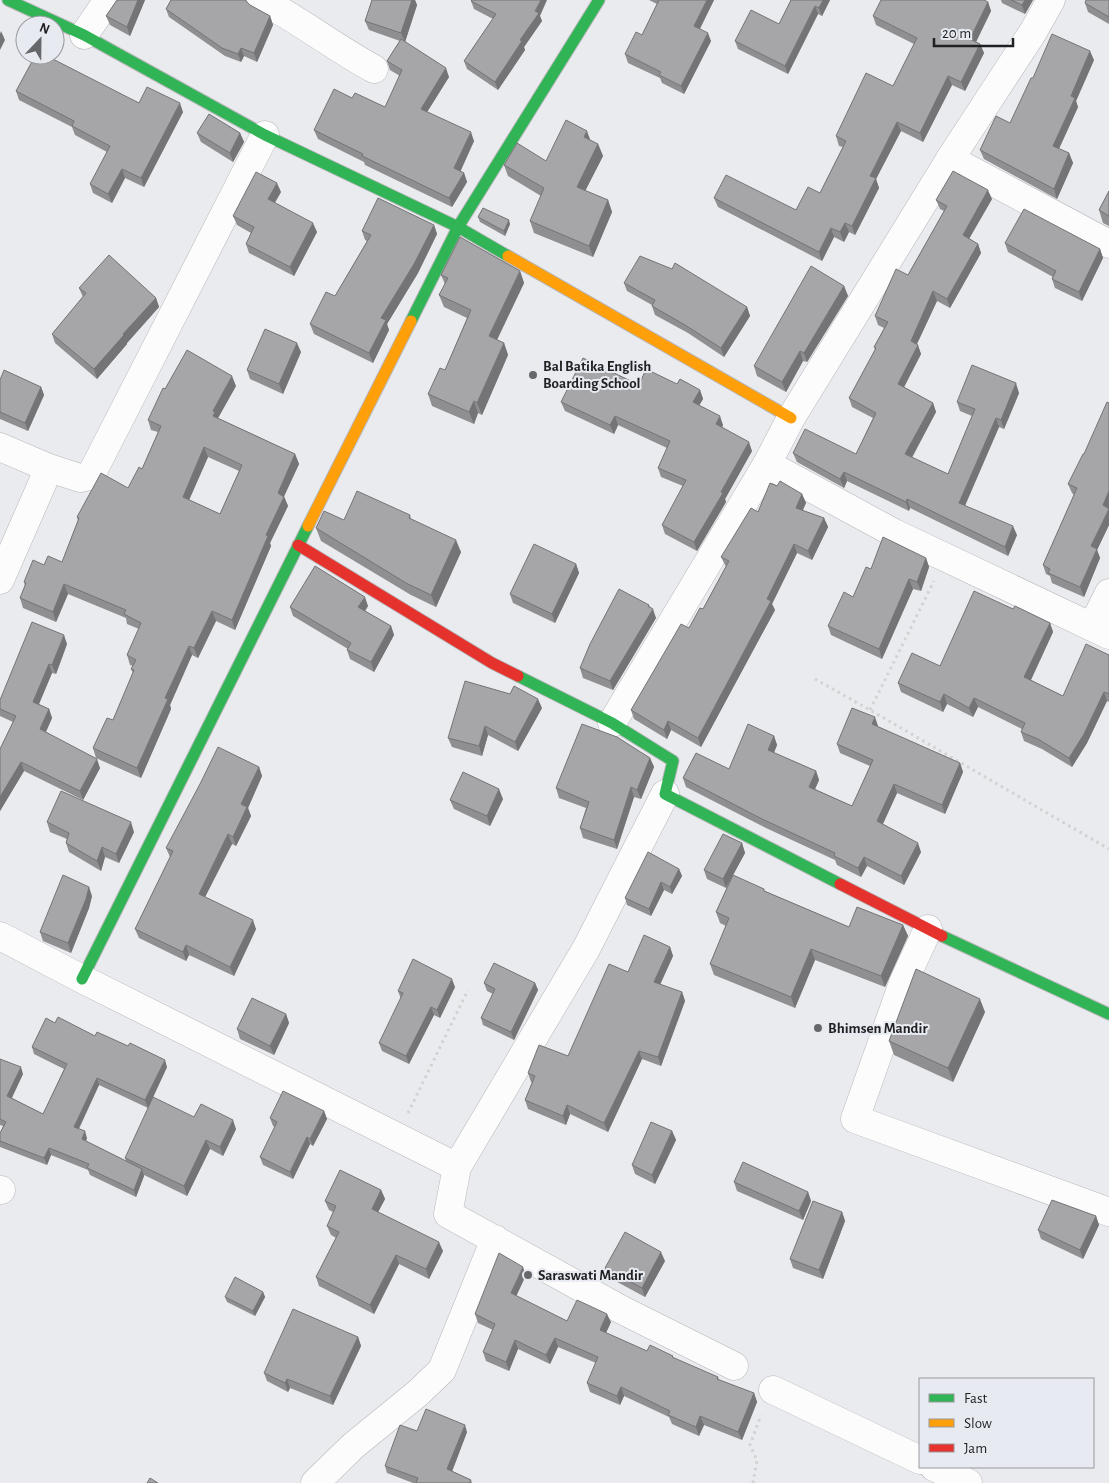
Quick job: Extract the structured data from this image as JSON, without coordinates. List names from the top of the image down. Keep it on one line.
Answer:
{"places":["Bal Batika English Boarding School","Bhimsen Mandir","Saraswati Mandir"],"legend":["Fast","Slow","Jam"],"scale_bar":"20 m","north":"top"}
